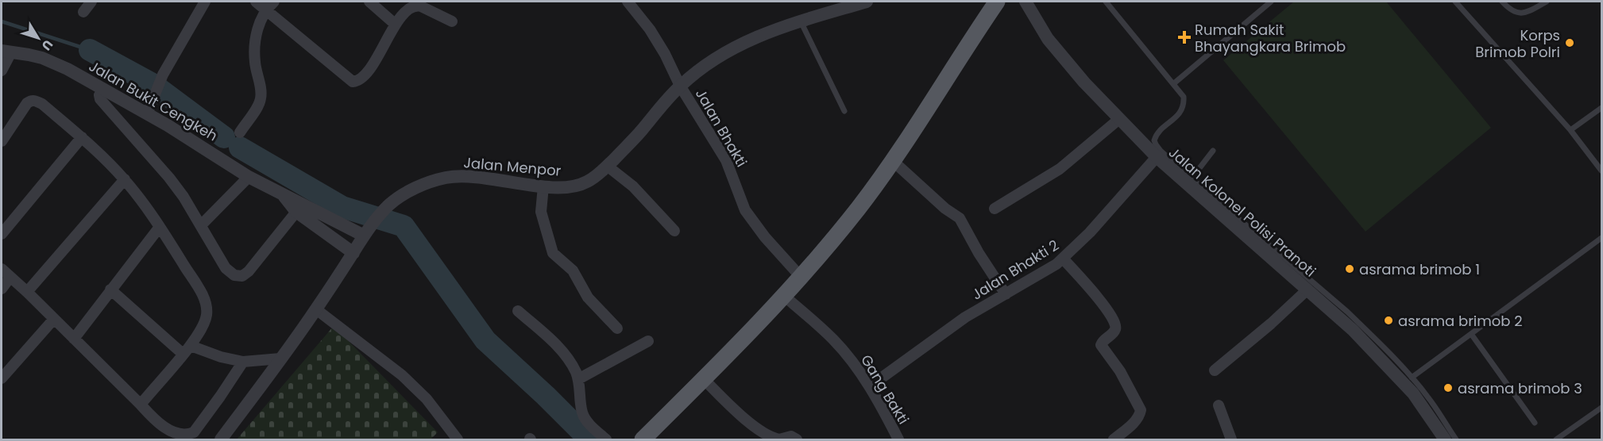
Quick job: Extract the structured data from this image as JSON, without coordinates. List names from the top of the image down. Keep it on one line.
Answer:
{"streets":{"street":["Jalan Bukit Cengkeh","Jalan Bhakti","Jalan Menpor","Jalan Kolonel Polisi Pranoti","Jalan Bhakti 2","Gang Bakti"]},"crossings":[["Jalan Bukit Cengkeh","Jalan Menpor"],["Jalan Bhakti","Jalan Menpor"],["Jalan Kolonel Polisi Pranoti","Jalan Bhakti 2"],["Jalan Bhakti 2","Gang Bakti"]],"places":{"health":["Rumah Sakit Bhayangkara Brimob"],"other":["Korps Brimob Polri","asrama brimob 1","asrama brimob 2","asrama brimob 3"]},"north":"bottom right"}
